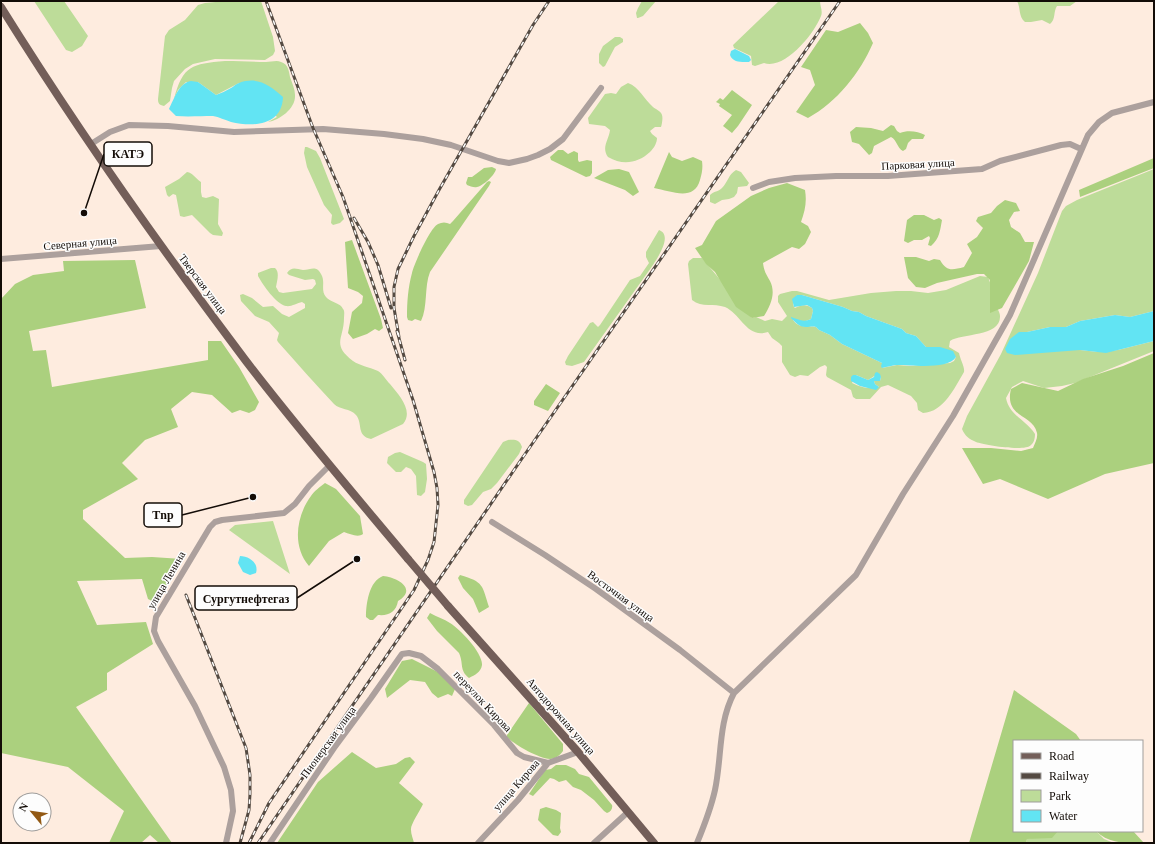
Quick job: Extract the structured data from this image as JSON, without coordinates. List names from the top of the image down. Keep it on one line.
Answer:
{"streets":{"main road":["Тверская улица","Автодорожная улица"],"street":["Парковая улица","Северная улица","улица Ленина","Восточная улица","переулок Кирова","Пионерская улица","улица Кирова"]},"crossings":[["Северная улица","Тверская улица"],["Тверская улица","улица Ленина"],["Тверская улица","Автодорожная улица"],["переулок Кирова","Пионерская улица"],["переулок Кирова","улица Кирова"],["Автодорожная улица","улица Кирова"]],"places":["КАТЭ","Tnp","Сургутнефтегаз"],"legend":["Road","Railway","Park","Water"],"north":"top left"}
